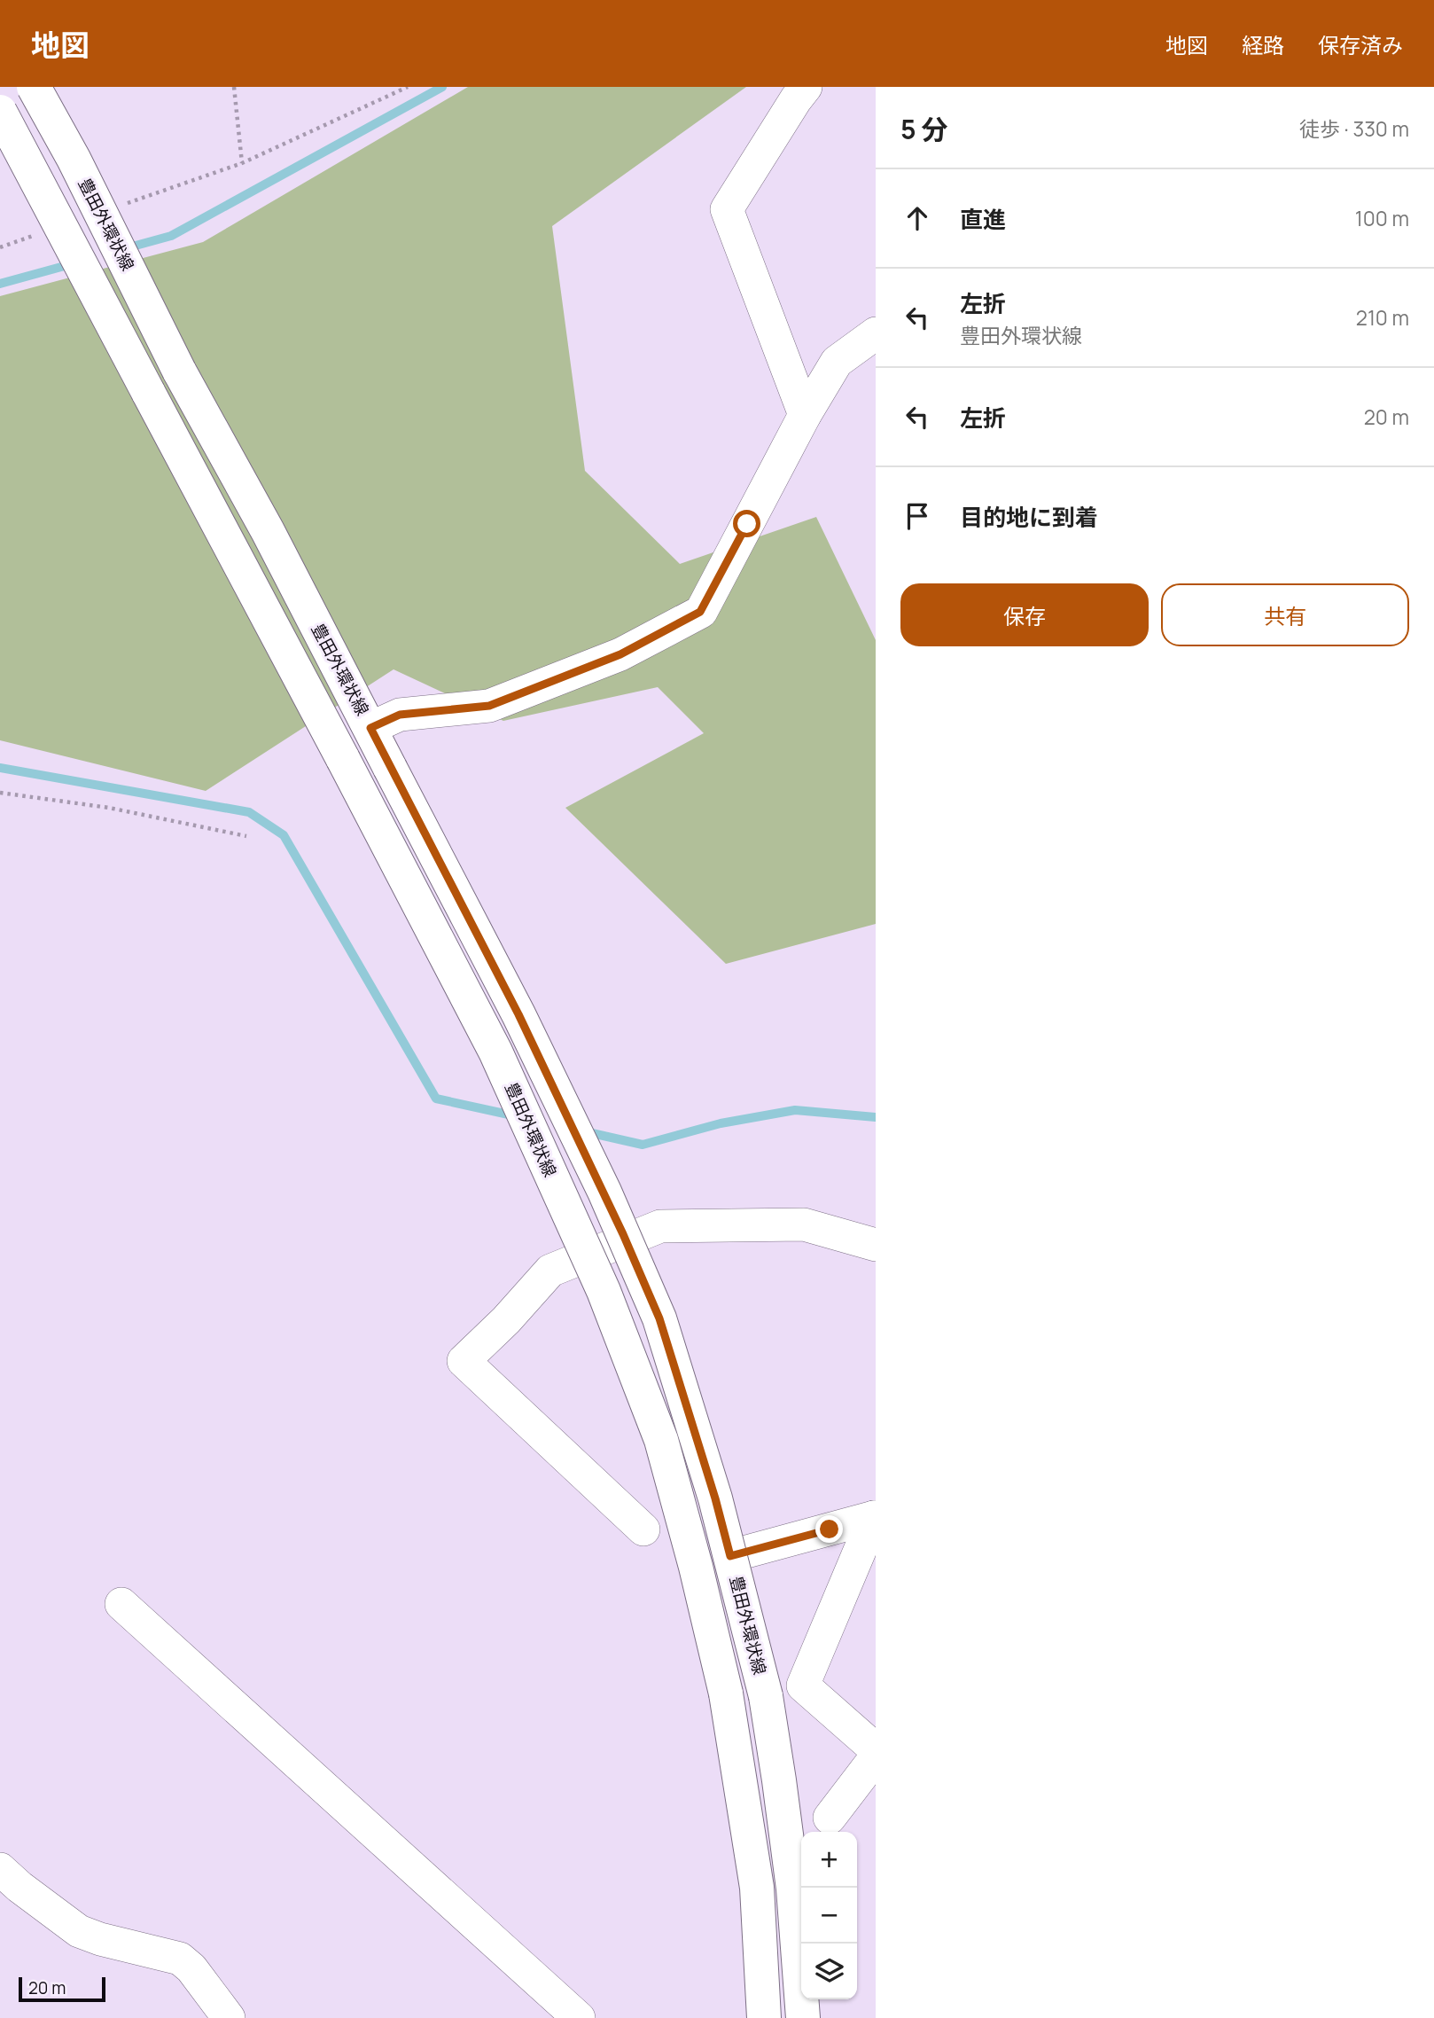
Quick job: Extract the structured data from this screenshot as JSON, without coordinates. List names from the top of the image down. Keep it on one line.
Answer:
{"streets":{"street":["豊田外環状線"]},"scale_bar":"20 m","page":{"header":"地図","nav":["地図","経路","保存済み"],"heading":["5 分","徒歩 · 330 m"],"list":[["直進","100 m"],["左折","豊田外環状線","210 m"],["左折","20 m"],"目的地に到着"],"buttons":["保存","共有"],"map_buttons":["+","−"],"scale":"20 m"}}
